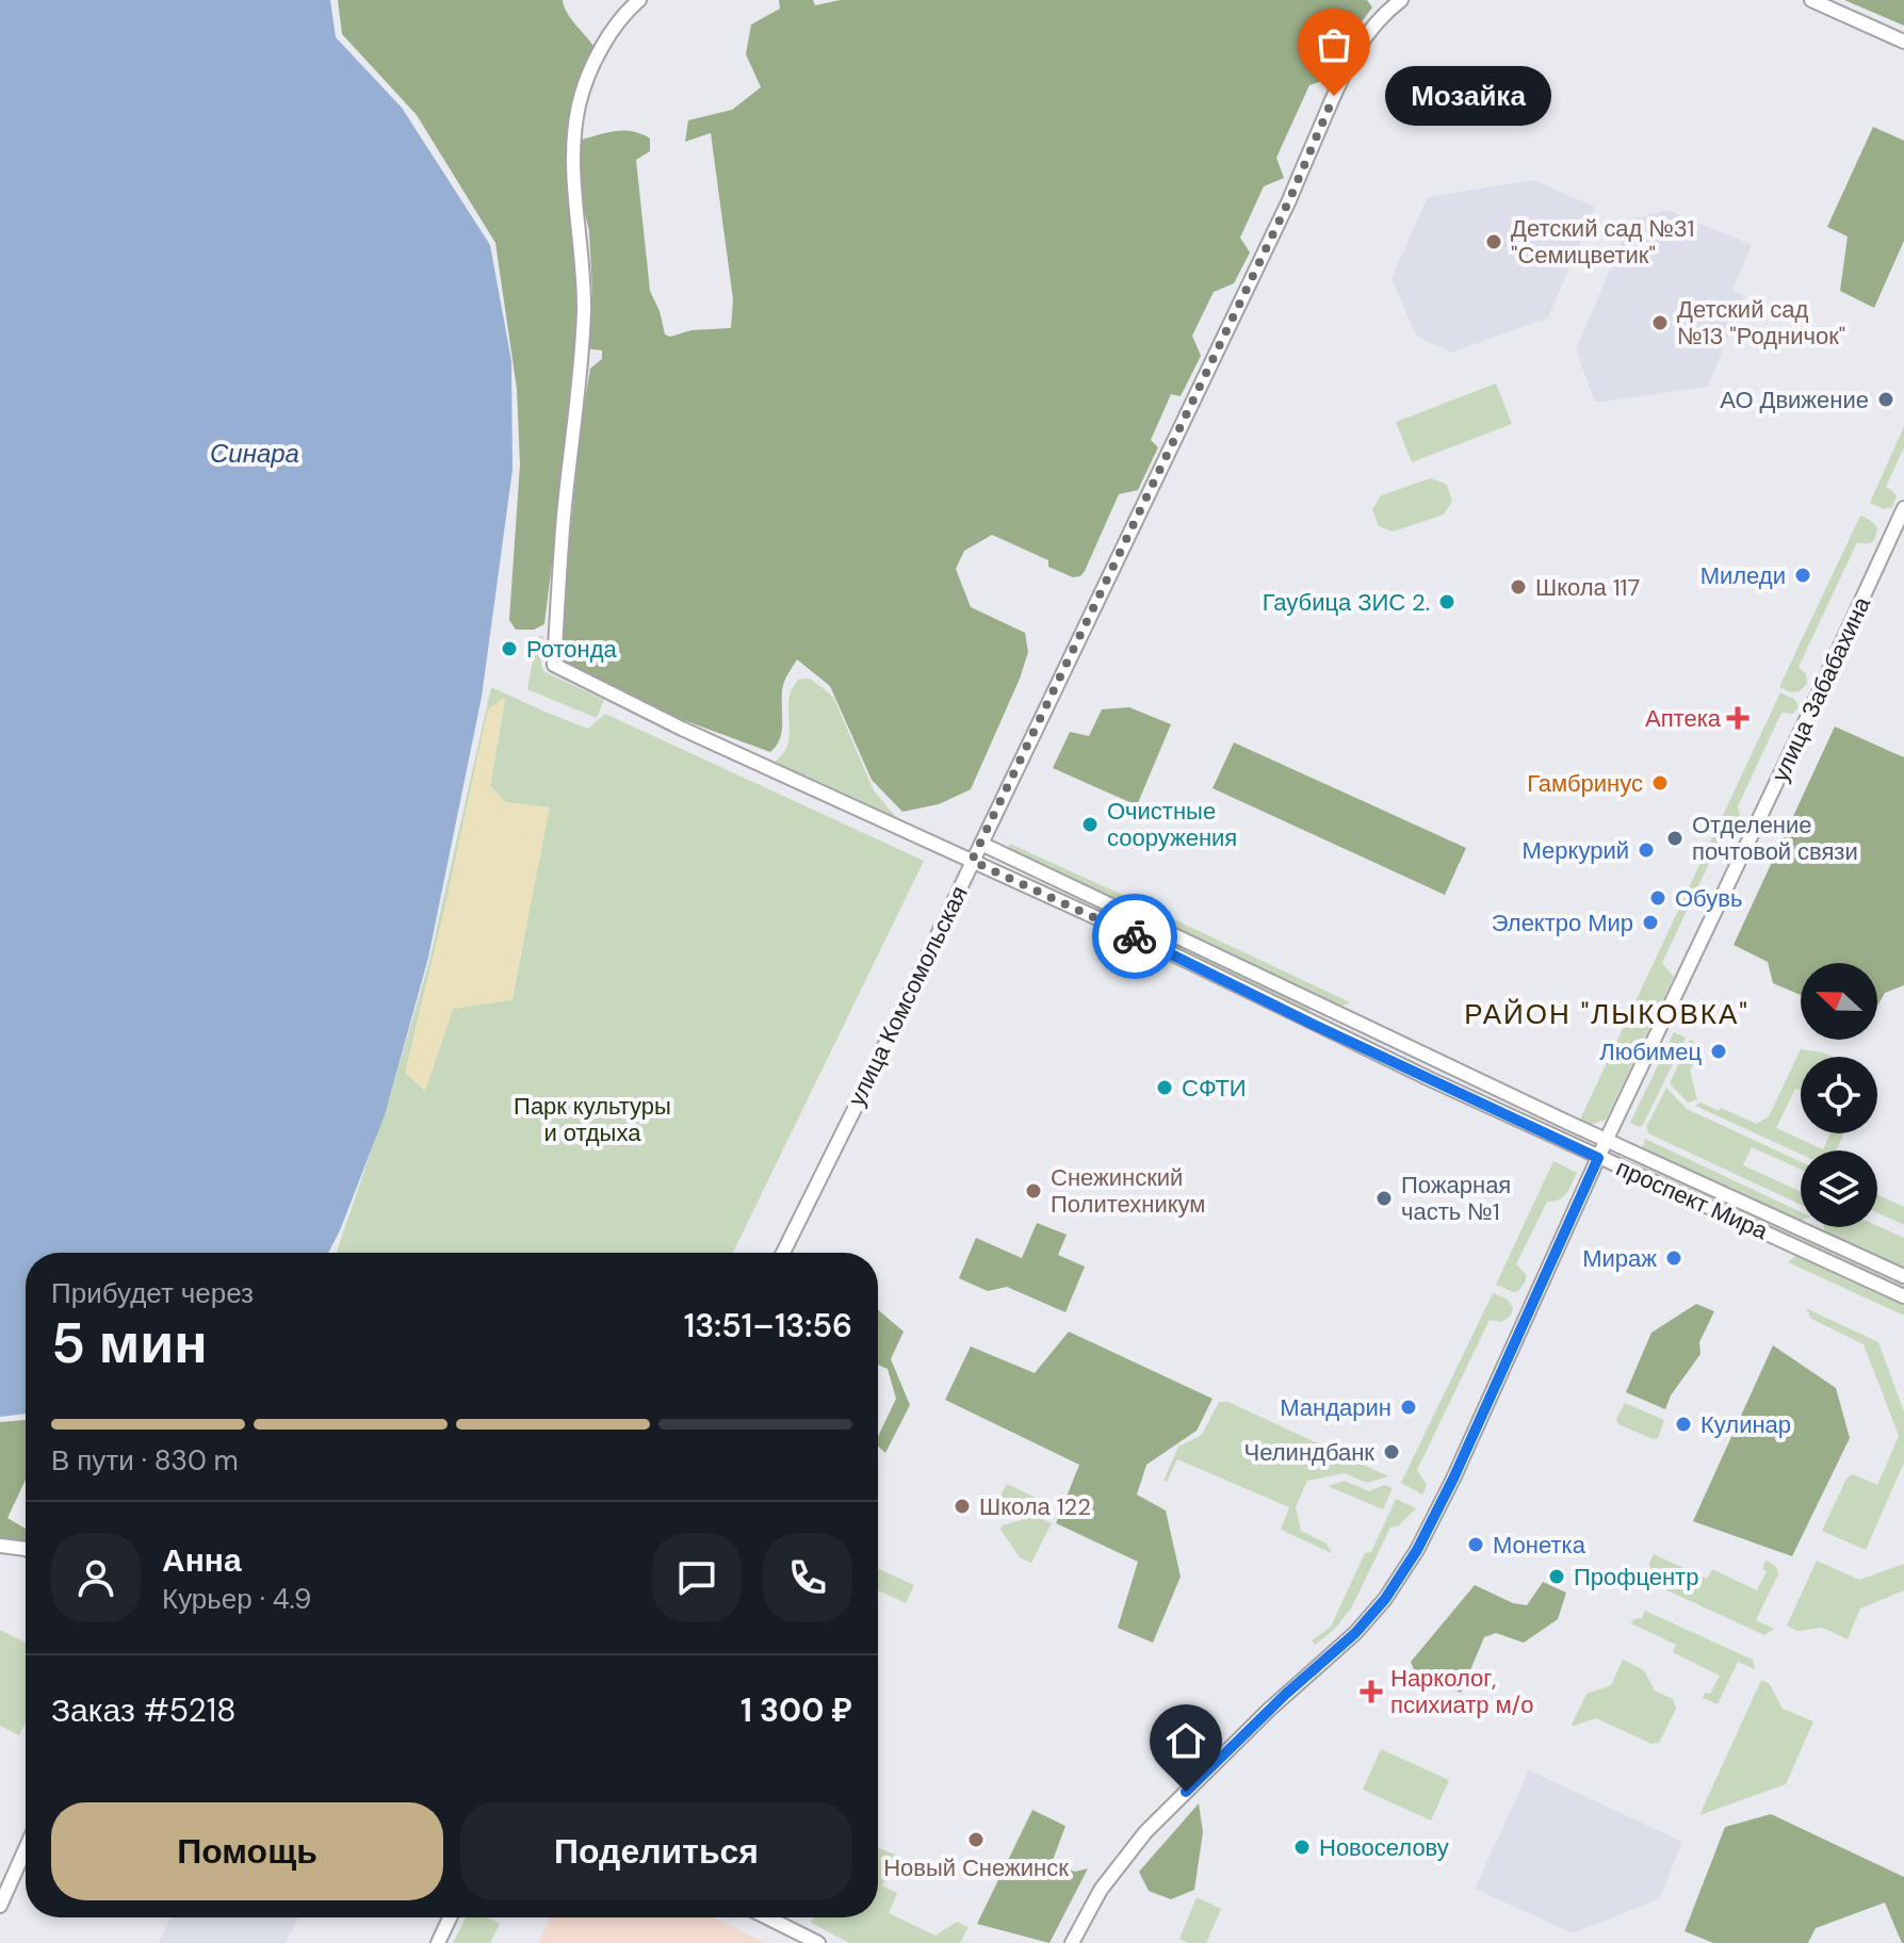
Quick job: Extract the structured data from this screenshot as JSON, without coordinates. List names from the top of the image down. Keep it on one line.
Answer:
{"streets":{"street":["улица Забабахина","улица Комсомольская","проспект Мира"]},"crossings":[["улица Забабахина","проспект Мира"],["улица Комсомольская","проспект Мира"]],"districts":["РАЙОН \"ЛЫКОВКА\""],"water":["Синара"],"parks":["Парк культуры и отдыха"],"places":{"other":["Мозайка","Детский сад №31 \"Семицветик\"","Детский сад №13 \"Родничок\"","АО Движение","Миледи","Школа 117","Гаубица ЗИС 2.","Ротонда","Гамбринус","Очистные сооружения","Отделение почтовой связи","Меркурий","Обувь","Электро Мир","Любимец","СФТИ","Снежинский Политехникум","Пожарная часть №1","Мираж","Мандарин","Кулинар","Челиндбанк","Школа 122","Монетка","Профцентр","Новый Снежинск","Новоселову"],"health":["Аптека","Нарколог, психиатр м/о"]},"north":"left","page":{"bubble":"Мозайка","heading":["5 мин","Прибудет через","13:51–13:56"],"panel":["Анна","Курьер · 4.9","Заказ #5218","1 300 ₽"],"bar":"В пути · 830 m","buttons":["Помощь","Поделиться"]}}
